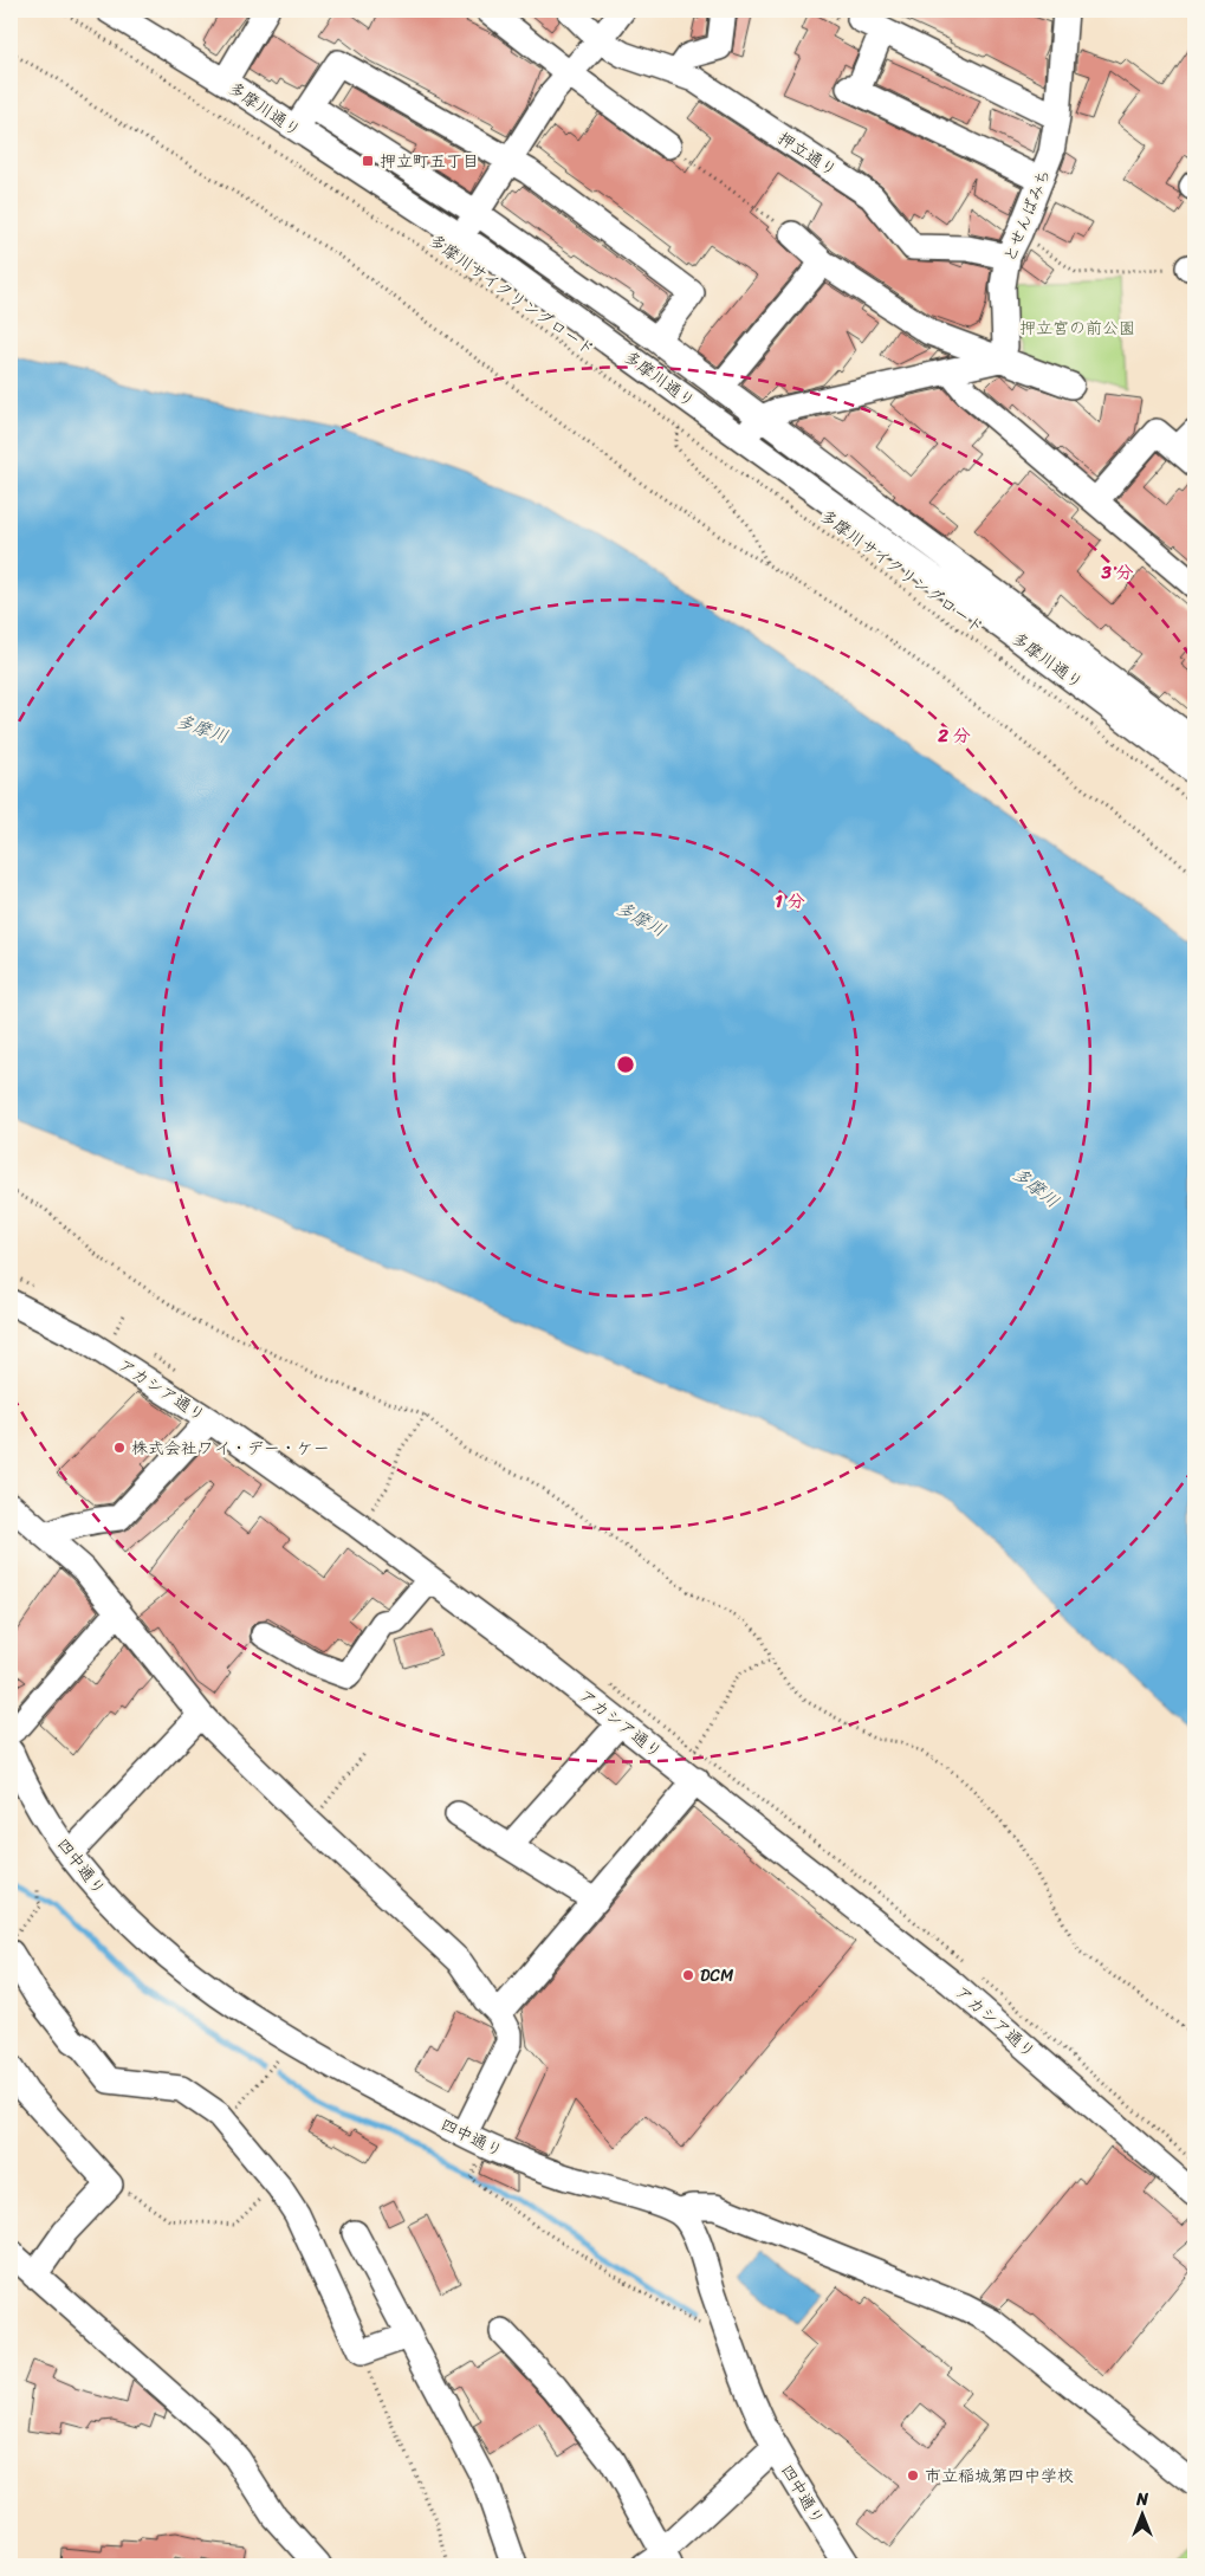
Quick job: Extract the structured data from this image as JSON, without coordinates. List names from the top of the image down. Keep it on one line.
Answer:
{"streets":{"street":["多摩川通り","押立通り","とせんばみち","アカシア通り","四中通り"],"path":["多摩川サイクリングロード"]},"crossings":[["押立通り","とせんばみち"]],"water":["多摩川"],"parks":["押立宮の前公園"],"places":{"transit":["押立町五丁目"],"other":["株式会社ワイ・デー・ケー","DCM","市立稲城第四中学校"]},"north":"top","rings":["3 分","2 分","1 分"]}
